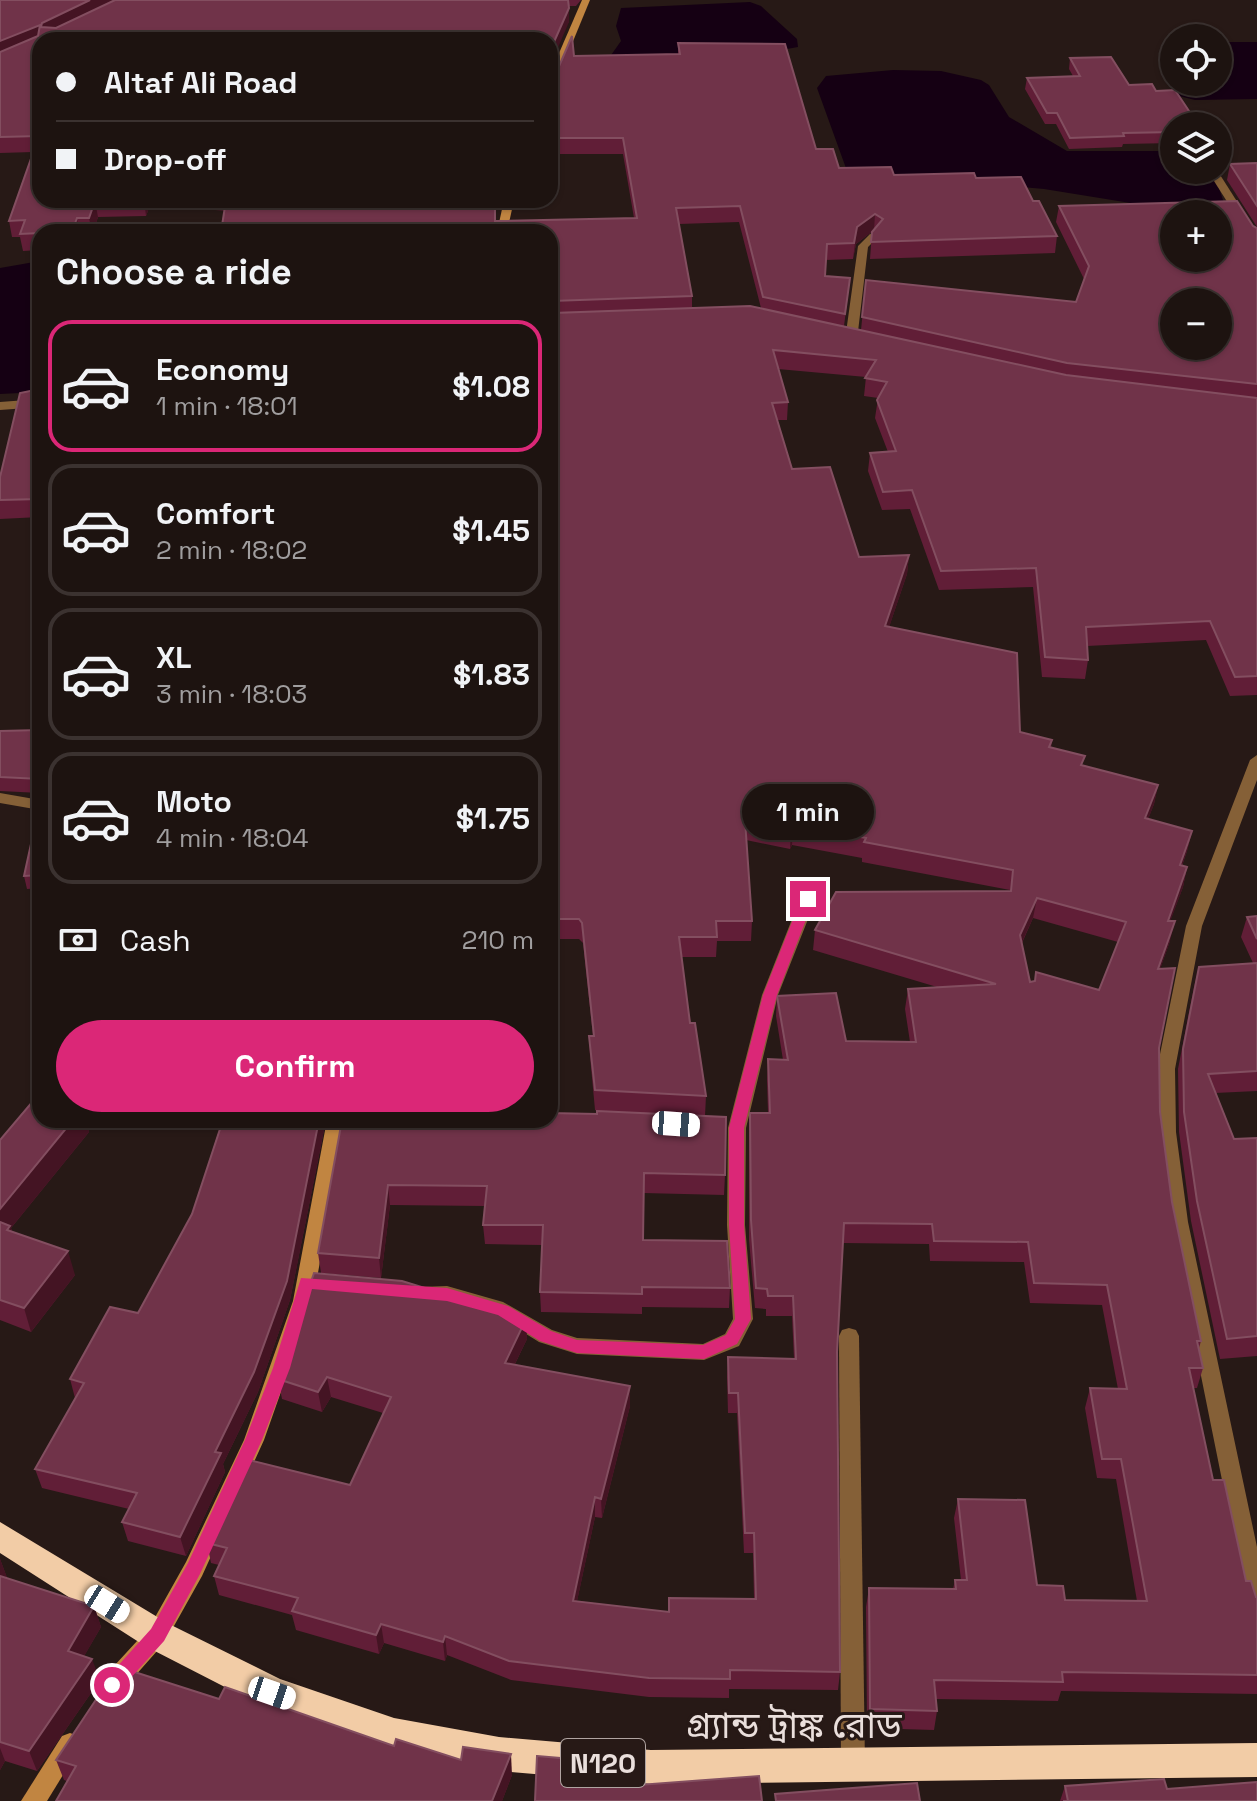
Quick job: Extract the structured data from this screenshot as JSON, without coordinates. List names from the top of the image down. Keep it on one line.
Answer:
{"streets":{"highway":["গ্র্যান্ড ট্রাঙ্ক রোড","N120"]},"page":{"map_buttons":["+","−"],"banner":["Altaf Ali Road","Drop-off"],"heading":"Choose a ride","list":[{"name":"Economy","note":"1 min · 18:01","value":"$1.08"},{"name":"Comfort","note":"2 min · 18:02","value":"$1.45"},{"name":"XL","note":"3 min · 18:03","value":"$1.83"},{"name":"Moto","note":"4 min · 18:04","value":"$1.75"}],"bubble":"1 min","pay":["Cash","210 m"],"buttons":"Confirm"}}
